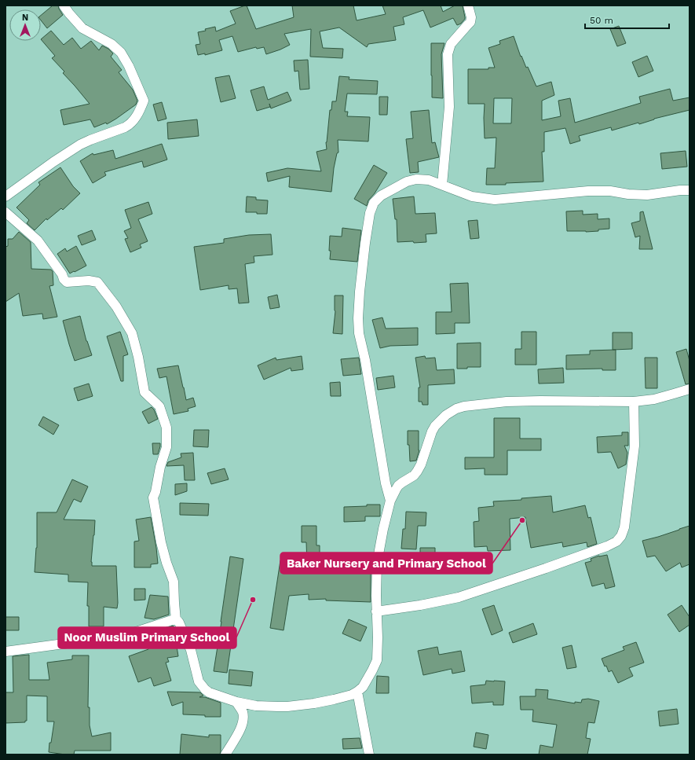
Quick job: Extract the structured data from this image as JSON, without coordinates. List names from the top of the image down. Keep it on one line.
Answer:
{"places":["Baker Nursery and Primary School","Noor Muslim Primary School"],"scale_bar":"50 m","north":"top"}
